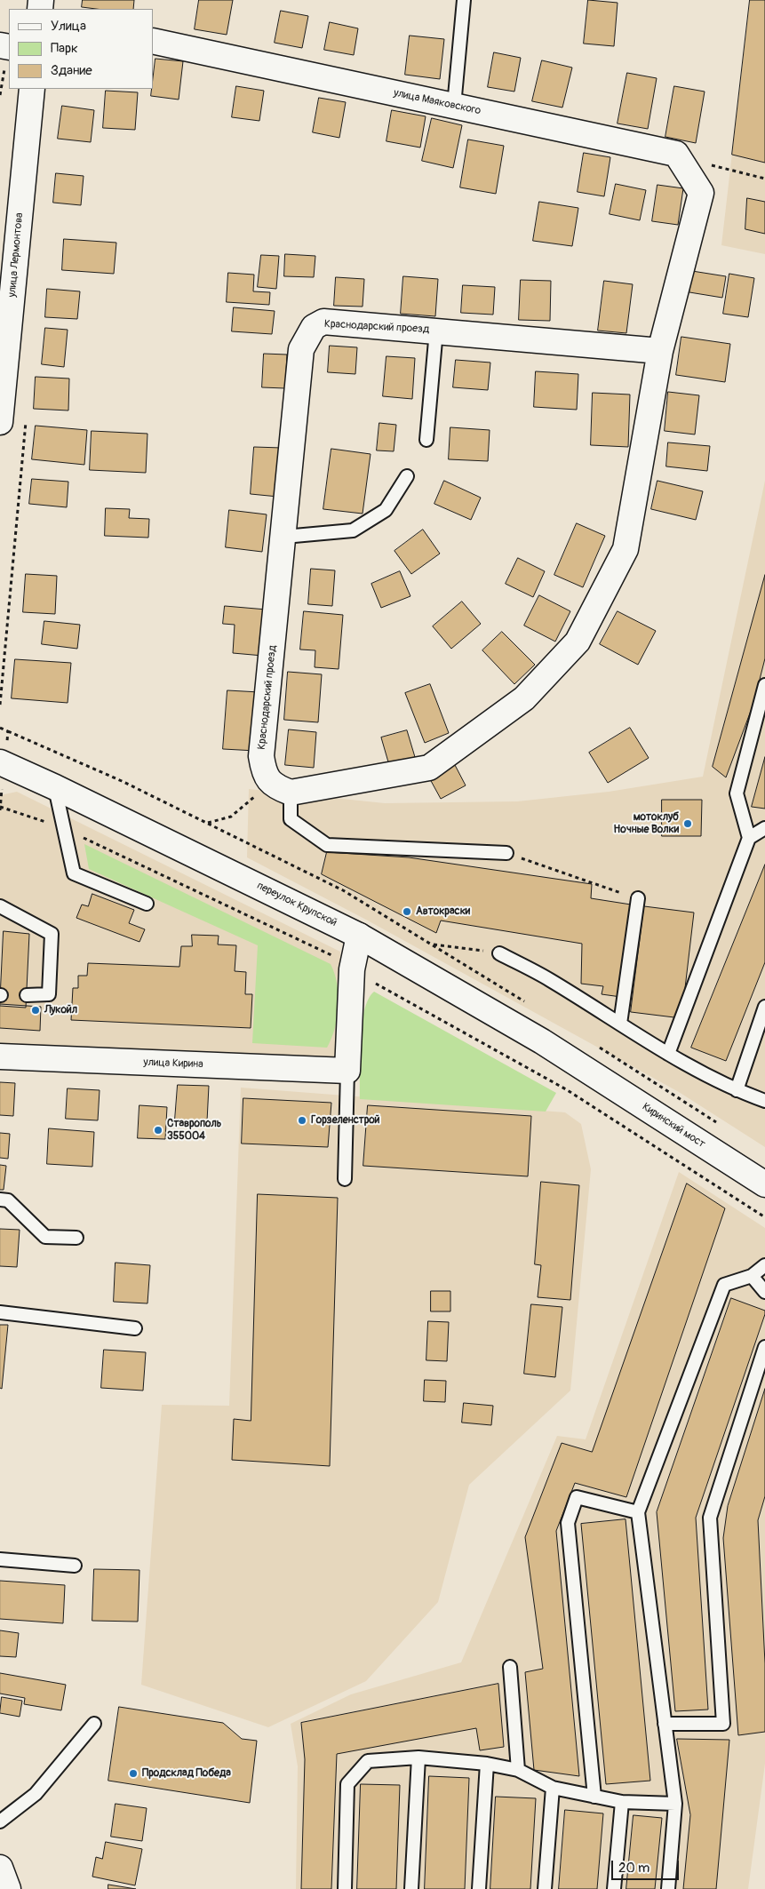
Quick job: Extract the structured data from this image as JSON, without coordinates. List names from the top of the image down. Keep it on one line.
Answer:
{"streets":{"street":["улица Маяковского","улица Лермонтова","Краснодарский проезд","переулок Крупской","улица Кирина","Киринский мост"]},"crossings":[["переулок Крупской","Киринский мост"]],"places":["мотоклуб Ночные Волки","Автокраски","Лукойл","Горзеленстрой","Ставрополь 355004","Продсклад Победа"],"legend":["Улица","Парк","Здание"],"scale_bar":"20 m"}
